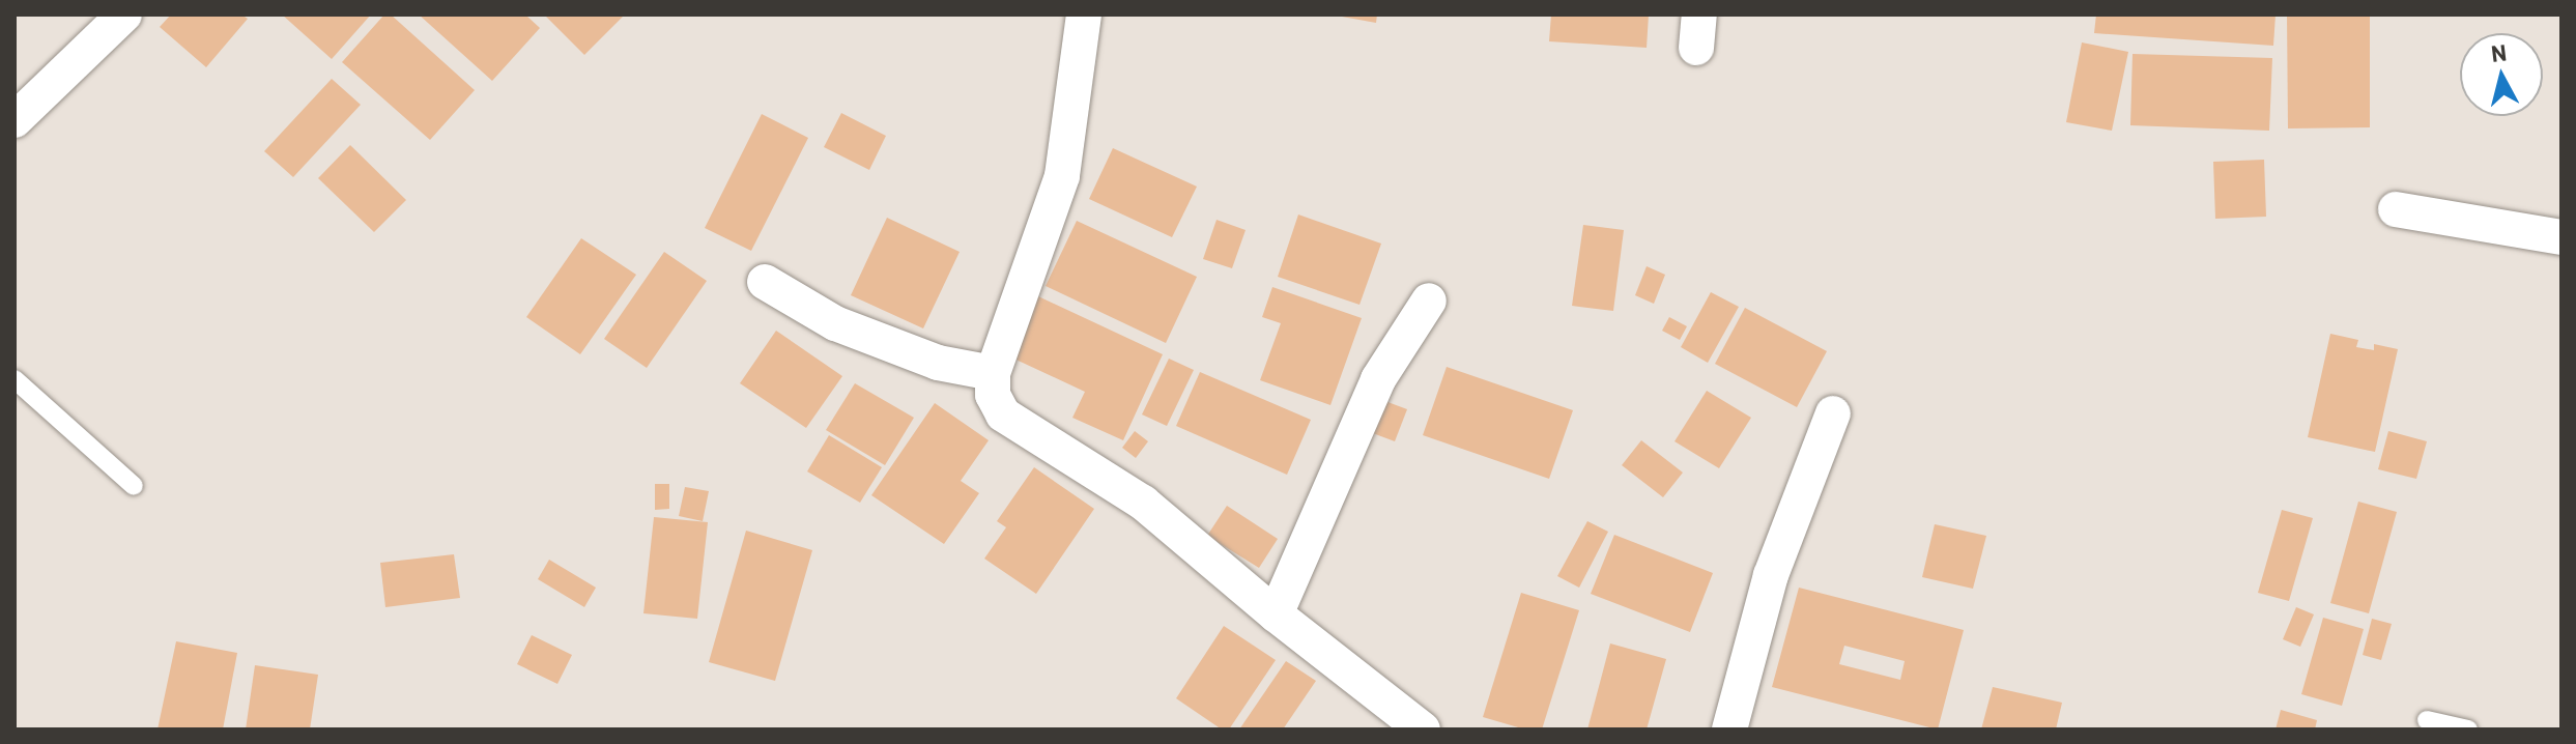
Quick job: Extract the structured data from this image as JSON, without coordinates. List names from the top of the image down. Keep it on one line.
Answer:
{"north":"top"}
